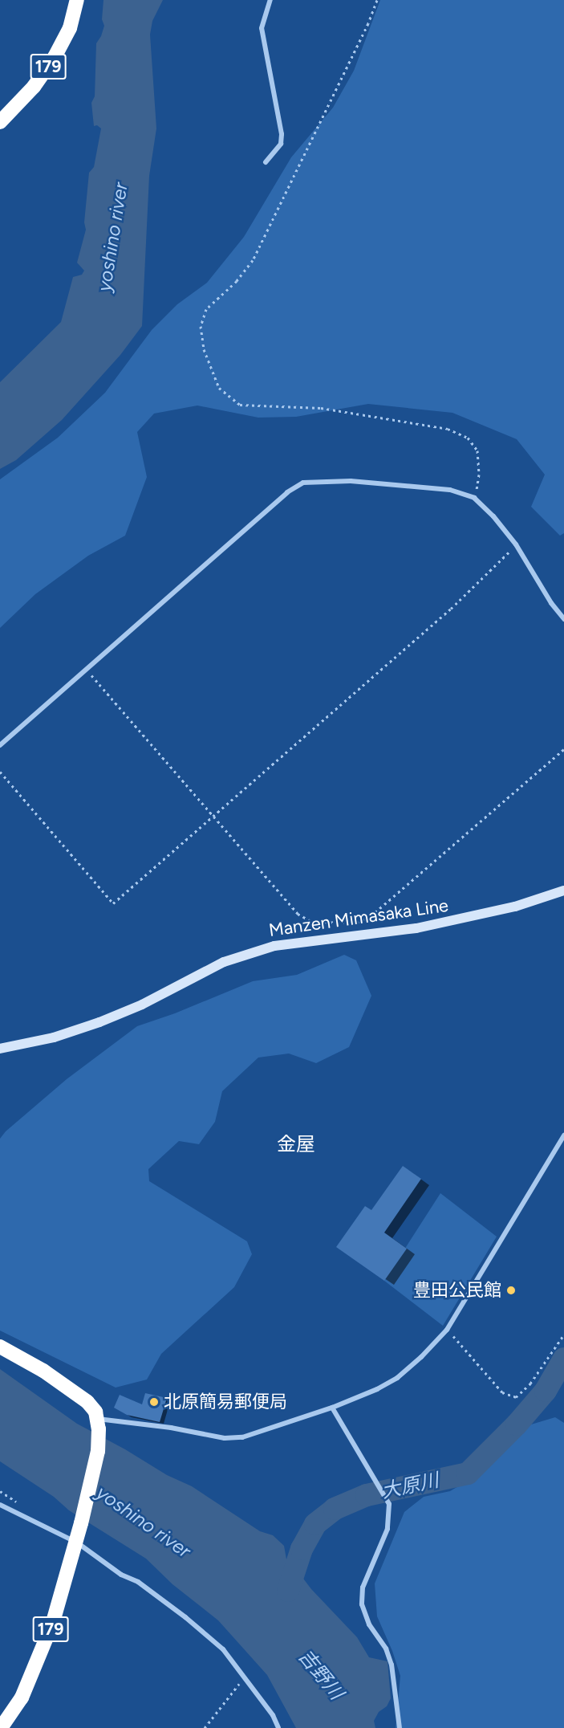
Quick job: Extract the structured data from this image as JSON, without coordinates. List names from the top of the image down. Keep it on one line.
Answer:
{"streets":{"highway":["179"],"main road":["Manzen Mimasaka Line"]},"districts":["金屋"],"water":["yoshino river","大原川","吉野川"],"places":["豊田公民館","北原簡易郵便局"]}
